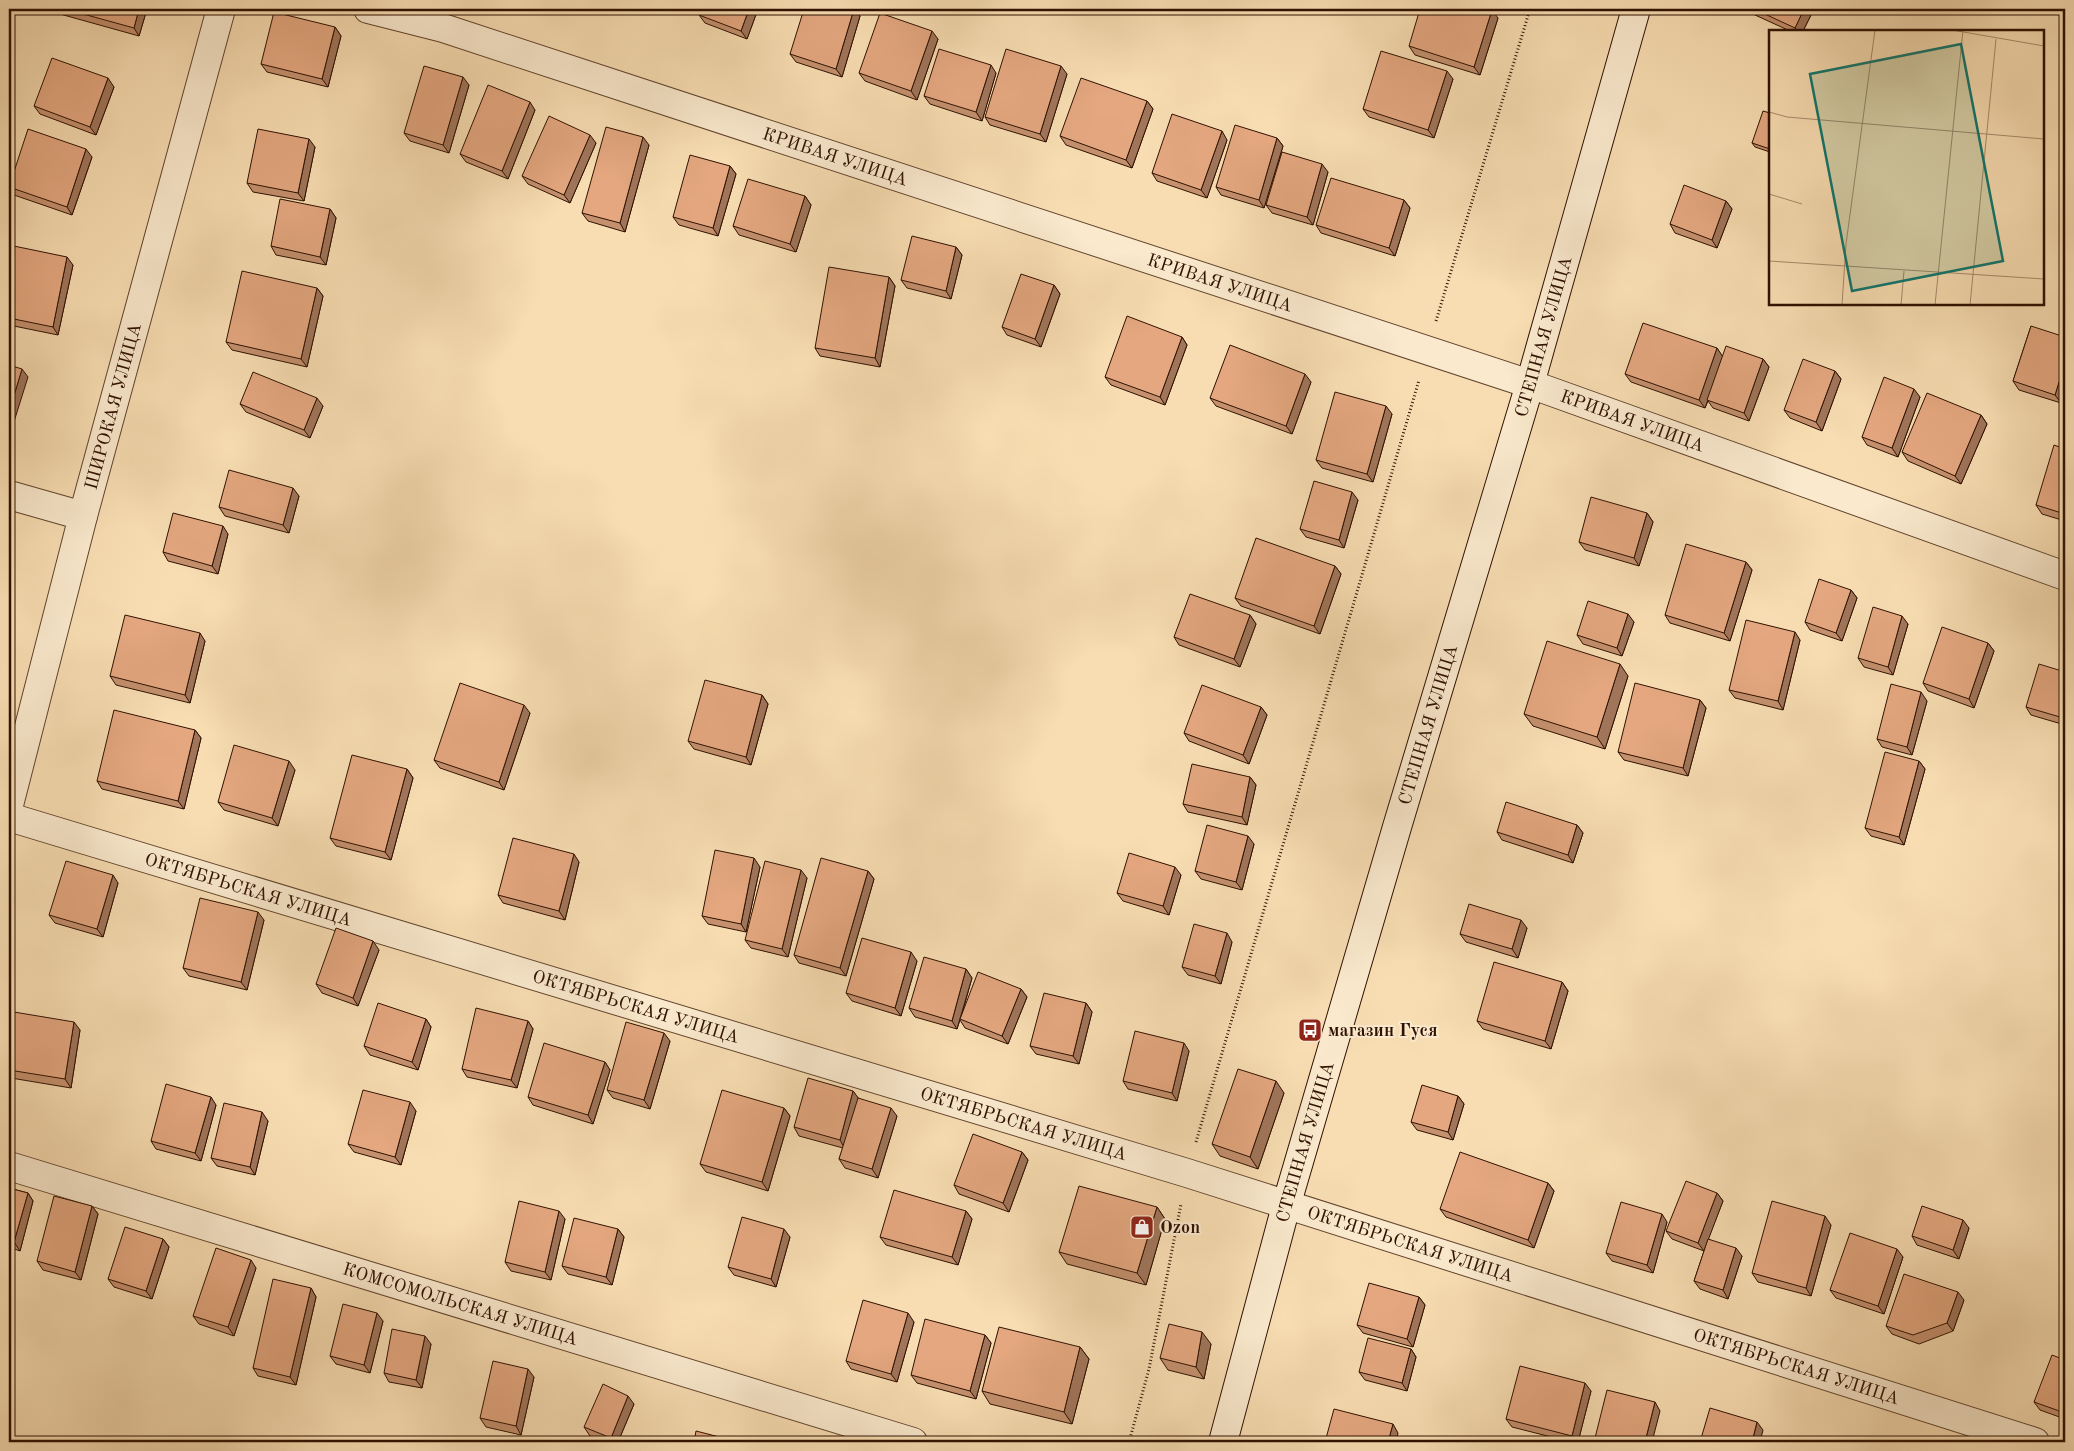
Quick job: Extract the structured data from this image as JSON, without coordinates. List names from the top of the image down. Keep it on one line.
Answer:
{"streets":{"street":["КРИВАЯ УЛИЦА","СТЕПНАЯ УЛИЦА","ШИРОКАЯ УЛИЦА","ОКТЯБРЬСКАЯ УЛИЦА","КОМСОМОЛЬСКАЯ УЛИЦА"]},"crossings":[["КРИВАЯ УЛИЦА","СТЕПНАЯ УЛИЦА"],["СТЕПНАЯ УЛИЦА","ОКТЯБРЬСКАЯ УЛИЦА"]],"places":{"bus stop":["магазин Гуся"],"shop":["Ozon"]}}
